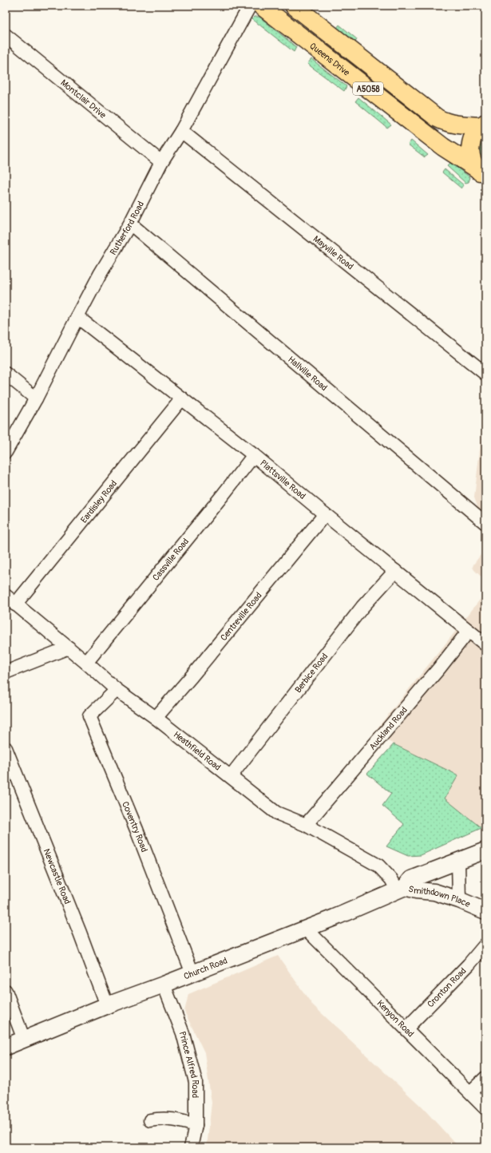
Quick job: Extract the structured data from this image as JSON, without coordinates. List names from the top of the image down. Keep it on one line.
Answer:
{"streets":{"highway":["Queens Drive","A5058"],"street":["Montclair Drive","Rutherford Road","Mayville Road","Hallville Road","Plattsville Road","Eardisley Road","Cassville Road","Centreville Road","Berbice Road","Auckland Road","Heathfield Road","Coventry Road","Newcastle Road","Smithdown Place","Church Road","Cronton Road","Kenyon Road","Prince Alfred Road"]},"crossings":[["Montclair Drive","Rutherford Road"],["Rutherford Road","Mayville Road"],["Rutherford Road","Hallville Road"],["Rutherford Road","Plattsville Road"],["Plattsville Road","Eardisley Road"],["Plattsville Road","Cassville Road"],["Plattsville Road","Centreville Road"],["Plattsville Road","Berbice Road"],["Plattsville Road","Auckland Road"],["Eardisley Road","Heathfield Road"],["Cassville Road","Heathfield Road"],["Centreville Road","Heathfield Road"],["Berbice Road","Heathfield Road"],["Auckland Road","Heathfield Road"],["Heathfield Road","Coventry Road"],["Heathfield Road","Smithdown Place"],["Heathfield Road","Church Road"],["Coventry Road","Church Road"],["Newcastle Road","Church Road"],["Smithdown Place","Church Road"],["Church Road","Kenyon Road"],["Church Road","Prince Alfred Road"],["Cronton Road","Kenyon Road"]]}
